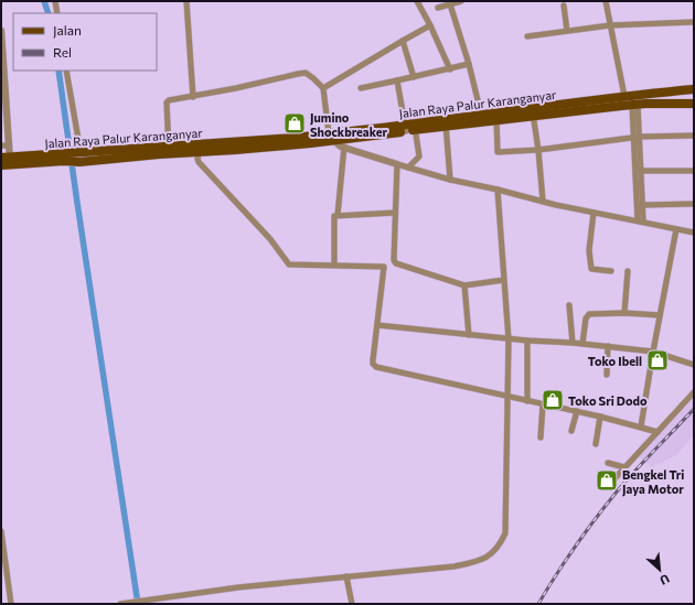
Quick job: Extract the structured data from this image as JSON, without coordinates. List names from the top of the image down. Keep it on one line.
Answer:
{"streets":{"main road":["Jalan Raya Palur Karanganyar"]},"places":{"shop":["Jumino Shockbreaker","Toko Ibell","Toko Sri Dodo","Bengkel Tri Jaya Motor"]},"legend":["Jalan","Rel"],"north":"bottom right"}
